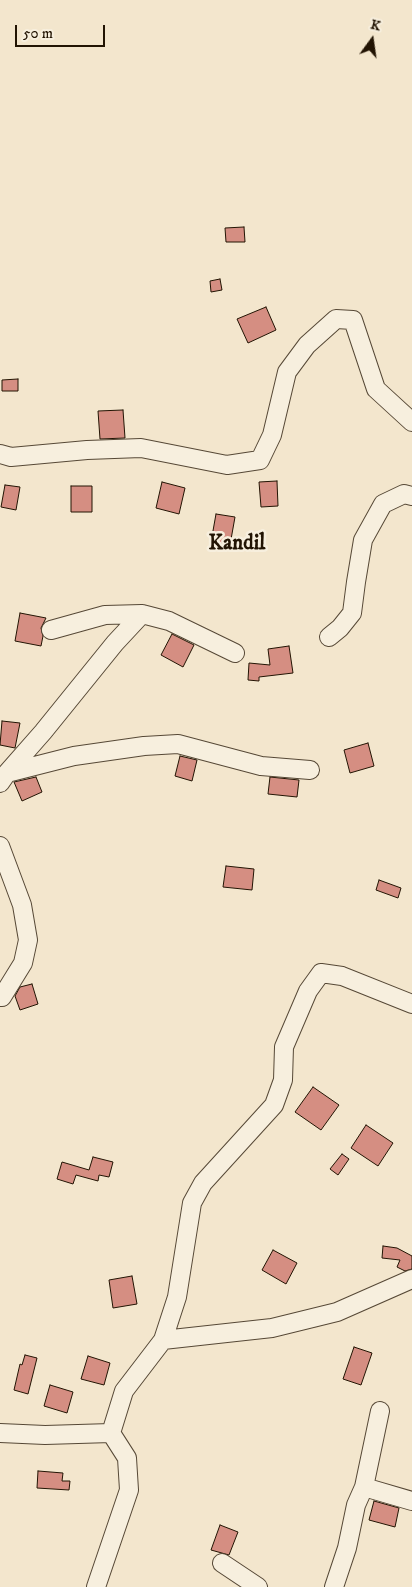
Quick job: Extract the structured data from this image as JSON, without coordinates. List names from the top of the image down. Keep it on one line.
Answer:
{"districts":["Kandil"],"scale_bar":"50 m","north":"top"}
